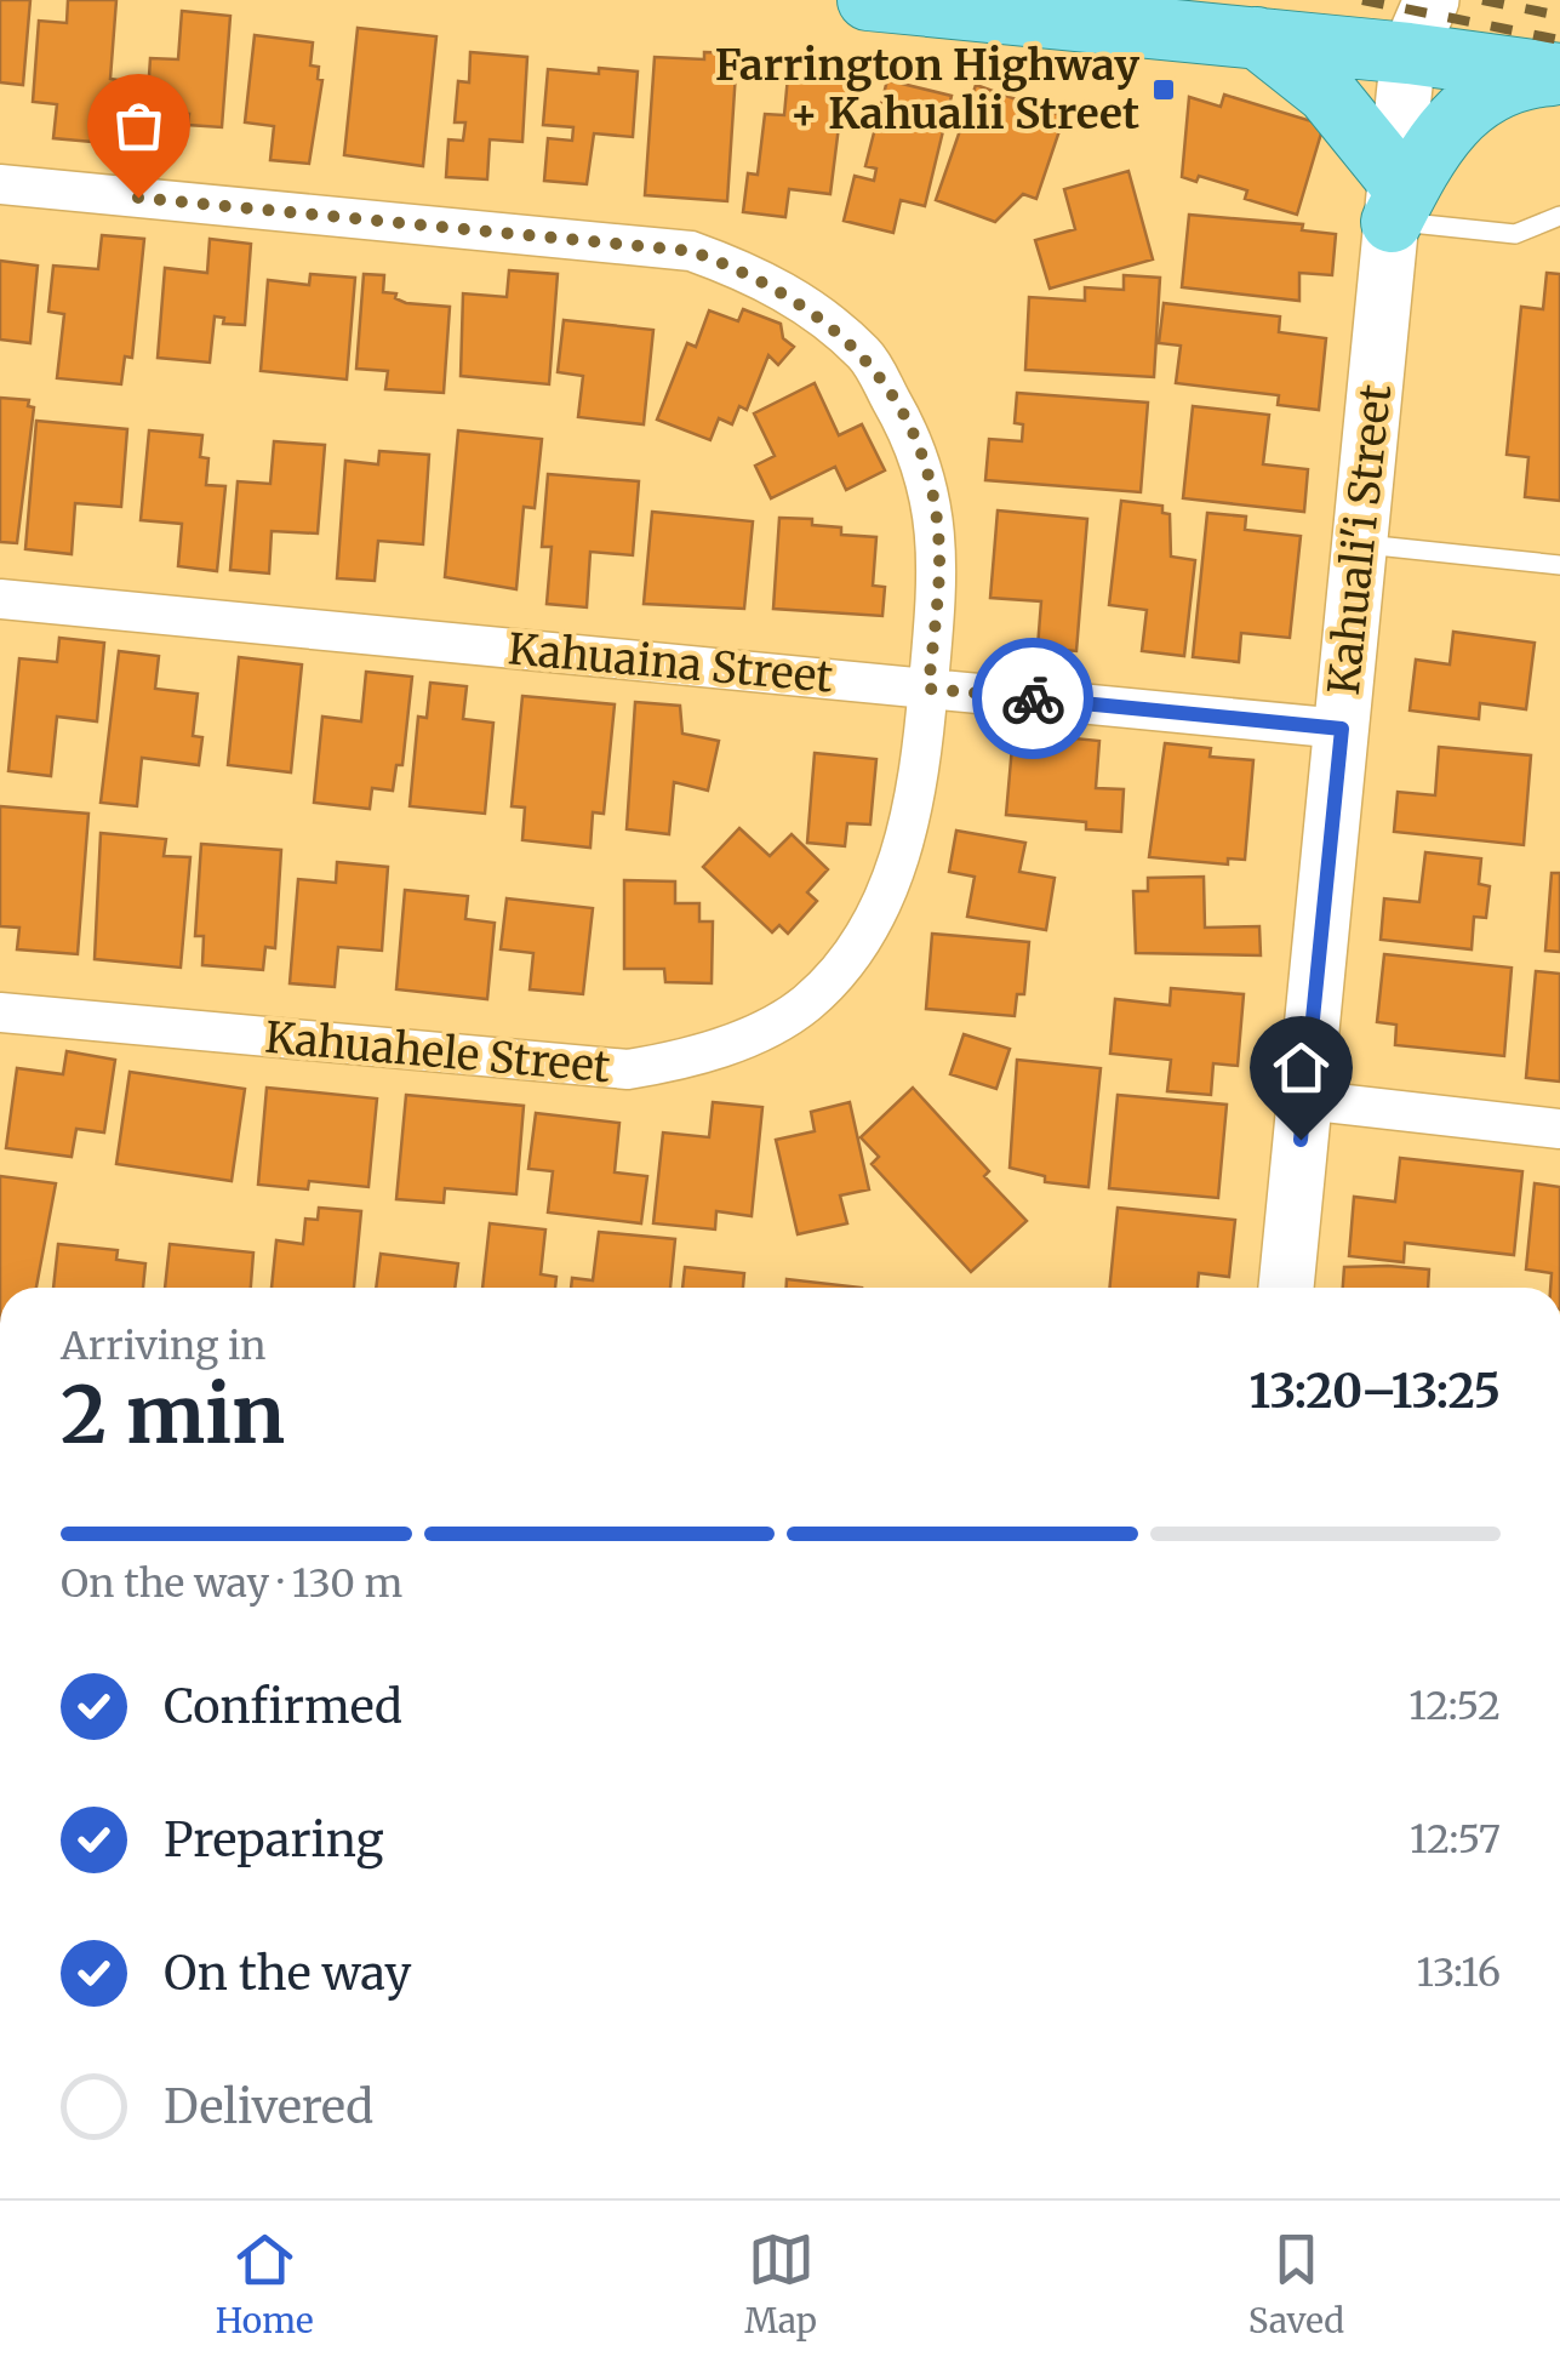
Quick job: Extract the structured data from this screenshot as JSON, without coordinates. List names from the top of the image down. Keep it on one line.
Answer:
{"streets":{"street":["Kahuali'i Street","Kahuaina Street","Kahuahele Street"]},"crossings":[["Kahuali'i Street","Kahuaina Street"],["Kahuaina Street","Kahuahele Street"]],"places":{"transit":["Farrington Highway + Kahualii Street"]},"page":{"heading":["2 min","Arriving in","13:20–13:25"],"bar":"On the way · 130 m","list":[["Confirmed","12:52"],["Preparing","12:57"],["On the way","13:16"],"Delivered"],"tabs":["Home","Map","Saved"]}}
